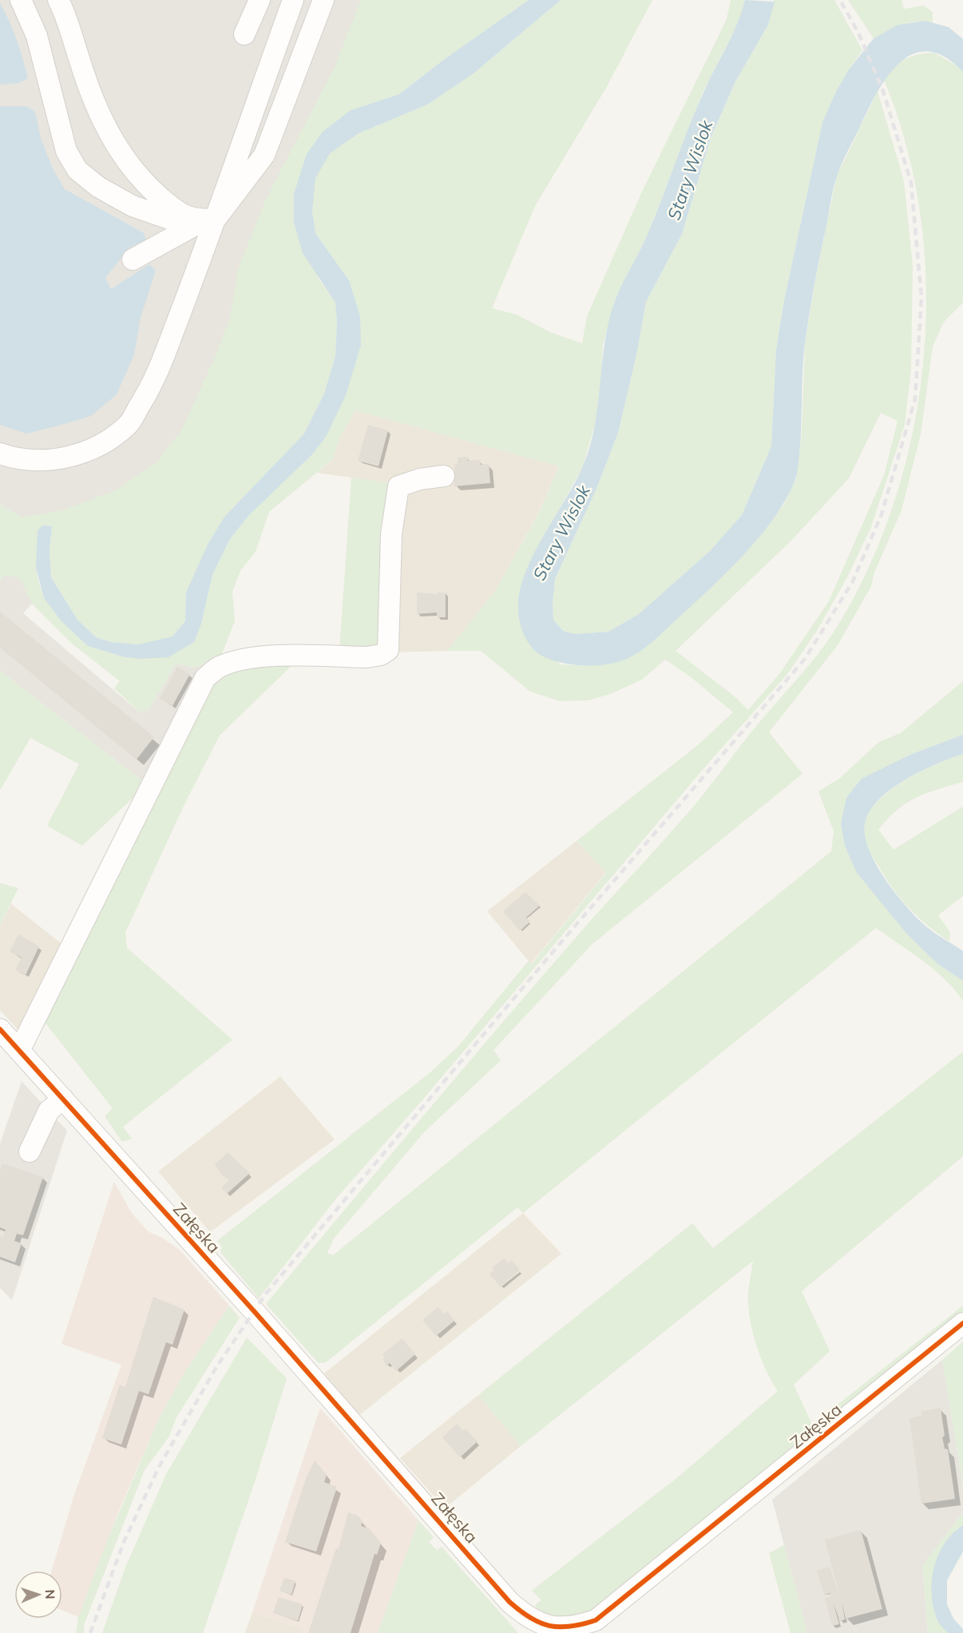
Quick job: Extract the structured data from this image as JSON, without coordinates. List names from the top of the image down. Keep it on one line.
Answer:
{"streets":{"street":["Załęska"]},"water":["Stary Wislok"],"north":"right"}
